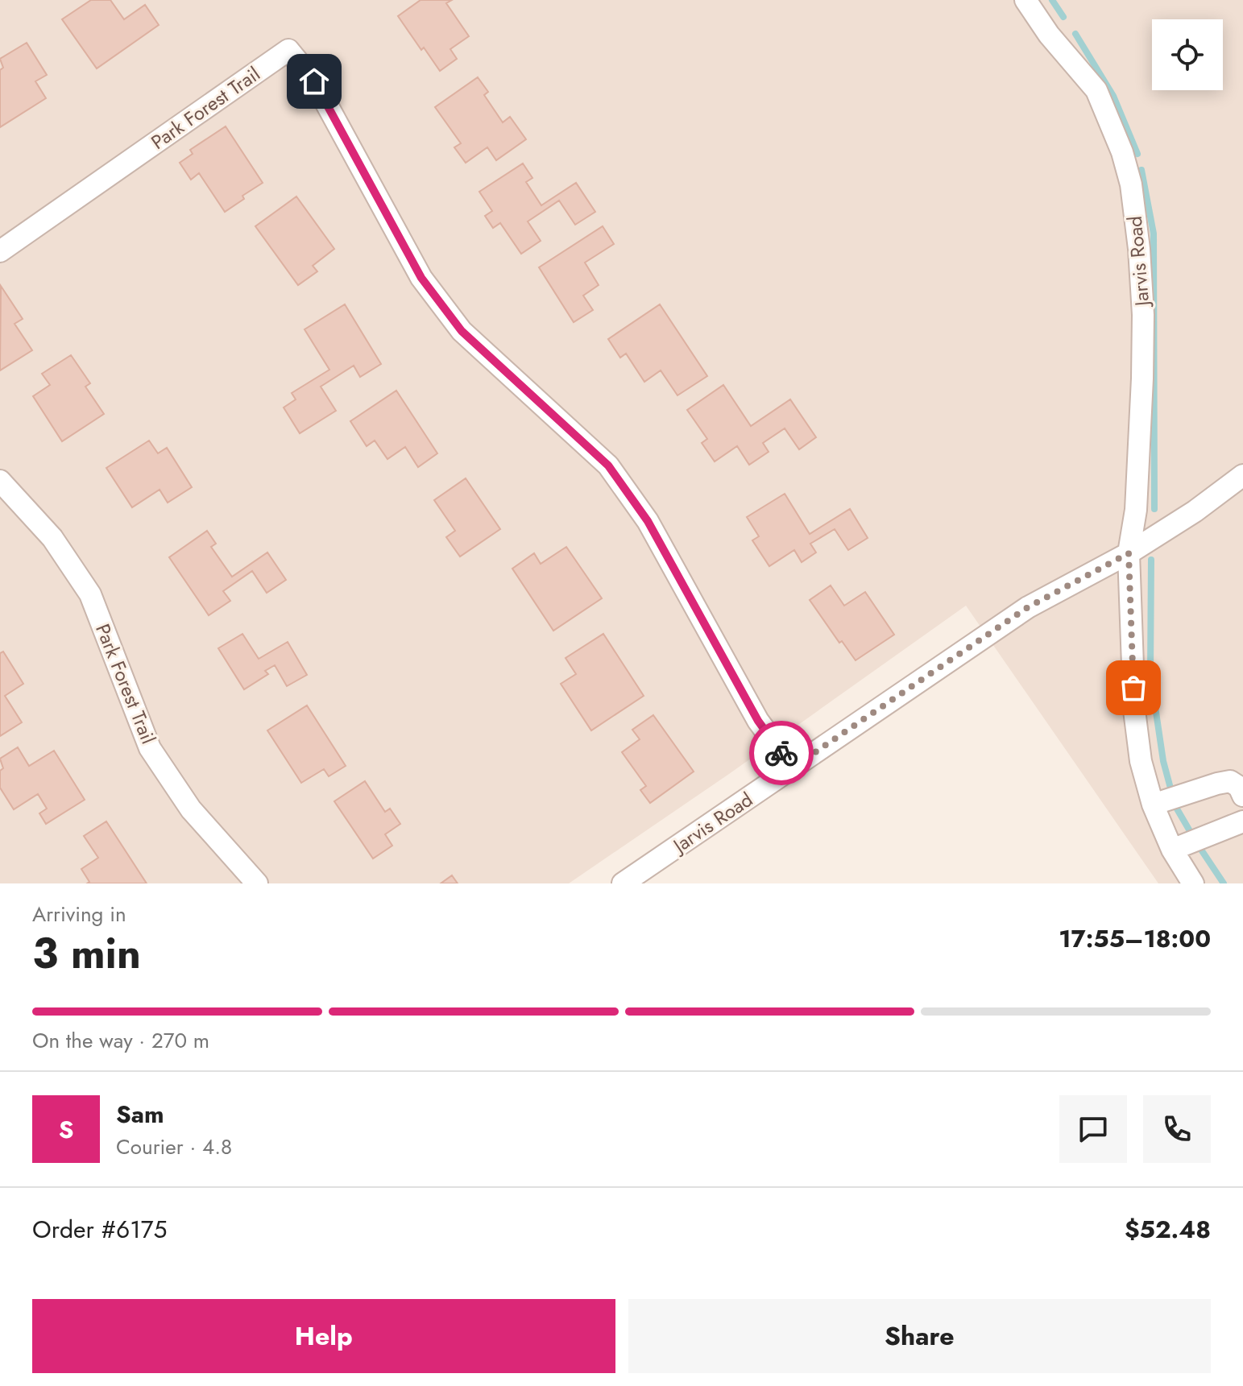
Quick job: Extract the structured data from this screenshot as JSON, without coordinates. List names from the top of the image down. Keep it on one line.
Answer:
{"streets":{"street":["Park Forest Trail","Jarvis Road"]},"crossings":[["Park Forest Trail","Jarvis Road"]],"page":{"heading":["3 min","Arriving in","17:55–18:00"],"panel":["Sam","Courier · 4.8","Order #6175","$52.48"],"bar":"On the way · 270 m","round":"S","buttons":["Help","Share"]}}
